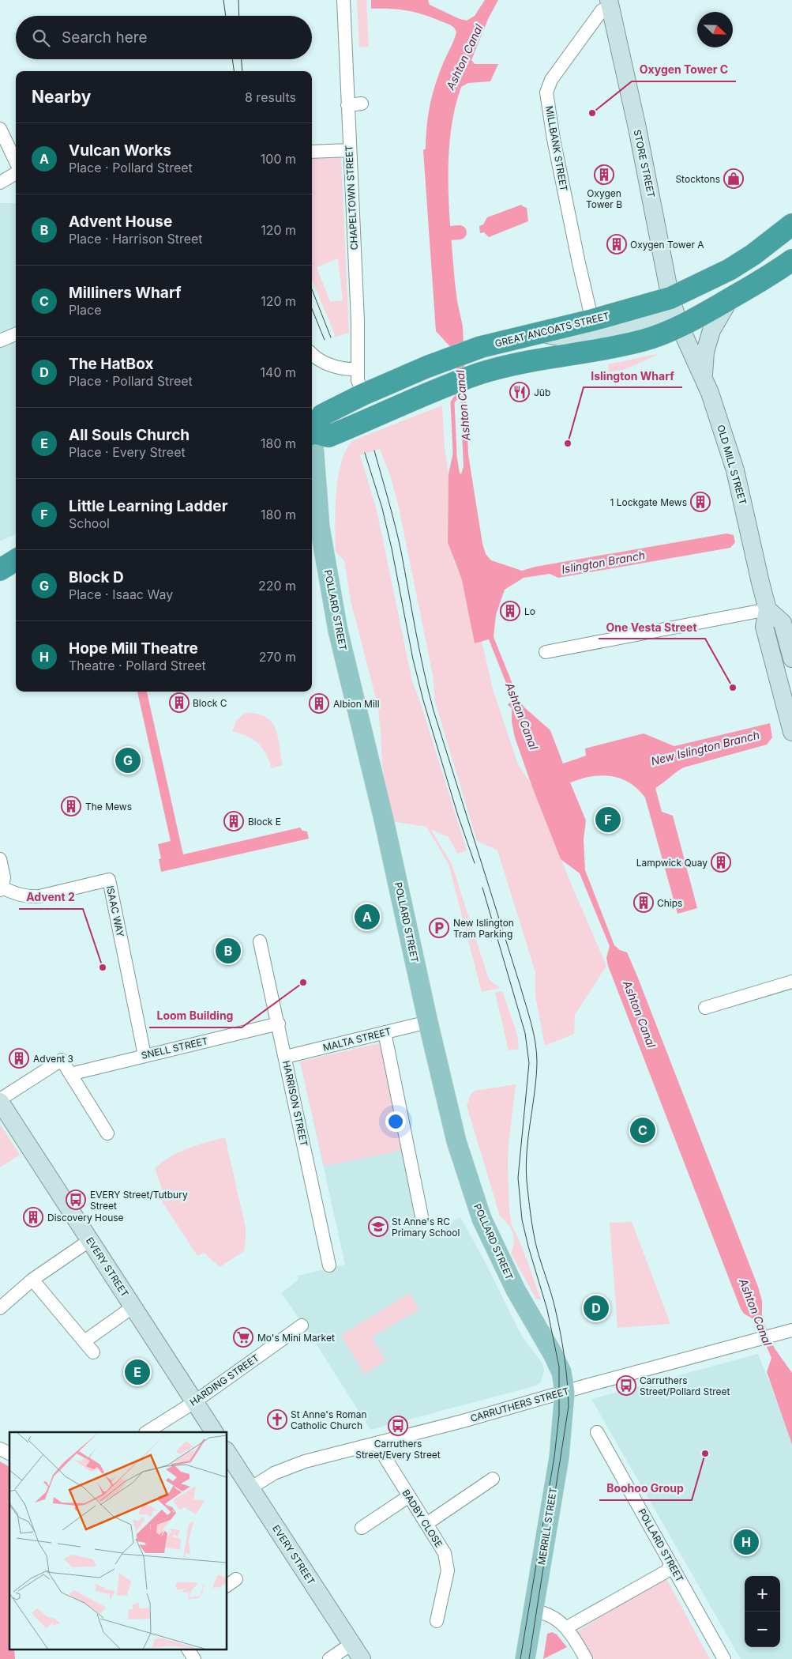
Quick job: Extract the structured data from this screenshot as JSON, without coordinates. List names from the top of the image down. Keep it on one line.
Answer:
{"streets":{"highway":["GREAT ANCOATS STREET"],"main road":["POLLARD STREET","MERRILL STREET"],"street":["MILLBANK STREET","STORE STREET","CHAPELTOWN STREET","OLD MILL STREET","ISAAC WAY","MALTA STREET","SNELL STREET","HARRISON STREET","EVERY STREET","HARDING STREET","CARRUTHERS STREET","BADBY CLOSE"]},"crossings":[["MILLBANK STREET","STORE STREET"],["STORE STREET","GREAT ANCOATS STREET"],["STORE STREET","OLD MILL STREET"],["CHAPELTOWN STREET","GREAT ANCOATS STREET"],["POLLARD STREET","MALTA STREET"],["POLLARD STREET","CARRUTHERS STREET"],["POLLARD STREET","MERRILL STREET"],["ISAAC WAY","SNELL STREET"],["MALTA STREET","HARRISON STREET"],["SNELL STREET","HARRISON STREET"],["EVERY STREET","HARDING STREET"],["EVERY STREET","CARRUTHERS STREET"],["CARRUTHERS STREET","BADBY CLOSE"],["CARRUTHERS STREET","MERRILL STREET"]],"water":["Ashton Canal","Islington Branch","New Islington Branch"],"places":{"other":["Oxygen Tower C","Islington Wharf","One Vesta Street","Advent 2","Loom Building","Boohoo Group"],"building":["Oxygen Tower B","Oxygen Tower A","1 Lockgate Mews","Lo","Block C","Albion Mill","The Mews","Block E","Lampwick Quay","Chips","Advent 3","Discovery House"],"shop":["Stocktons"],"restaurant":["Jūb"],"parking":["New Islington Tram Parking"],"bus stop":["EVERY Street/Tutbury Street","Carruthers Street/Pollard Street","Carruthers Street/Every Street"],"school or university":["St Anne's RC Primary School"],"supermarket":["Mo's Mini Market"],"church":["St Anne's Roman Catholic Church"]},"north":"bottom right","page":{"search":"Search here","heading":["Nearby","8 results"],"list":[{"mark":"A","name":"Vulcan Works","note":"Place · Pollard Street","value":"100 m"},{"mark":"B","name":"Advent House","note":"Place · Harrison Street","value":"120 m"},{"mark":"C","name":"Milliners Wharf","note":"Place","value":"120 m"},{"mark":"D","name":"The HatBox","note":"Place · Pollard Street","value":"140 m"},{"mark":"E","name":"All Souls Church","note":"Place · Every Street","value":"180 m"},{"mark":"F","name":"Little Learning Ladder","note":"School","value":"180 m"},{"mark":"G","name":"Block D","note":"Place · Isaac Way","value":"220 m"},{"mark":"H","name":"Hope Mill Theatre","note":"Theatre · Pollard Street","value":"270 m"}],"pins":["G","F","A","B","C","D","E","H"],"map_buttons":["+","−"]}}
